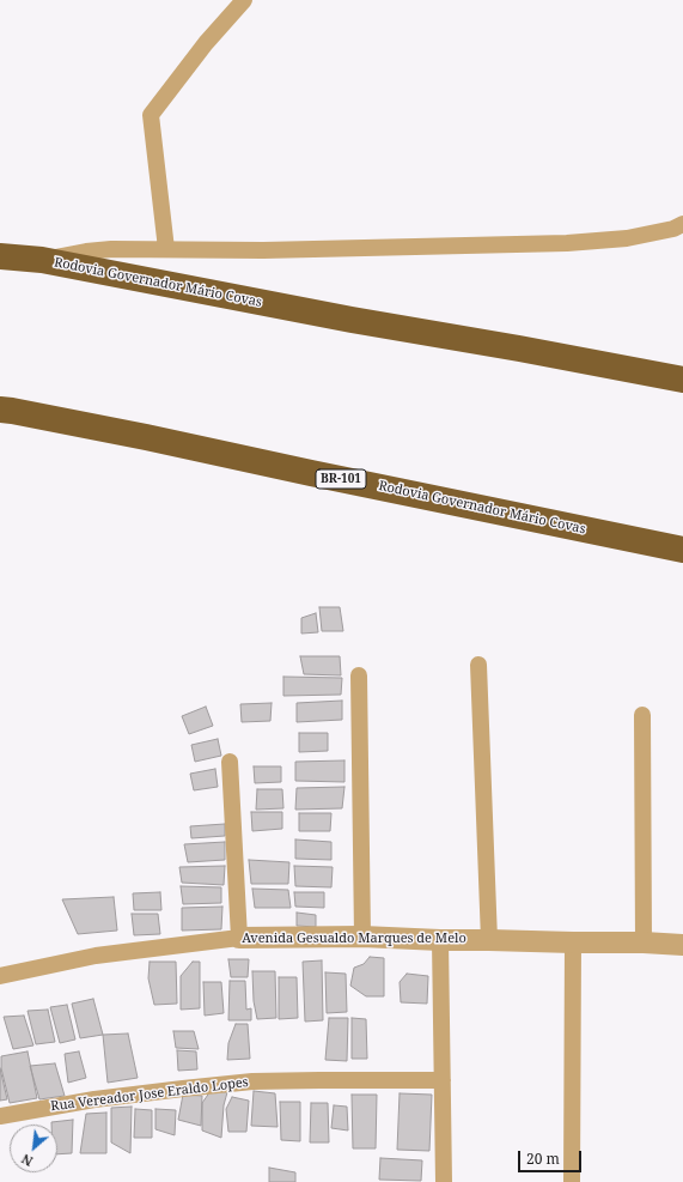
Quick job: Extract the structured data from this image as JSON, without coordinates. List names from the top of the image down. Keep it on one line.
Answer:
{"streets":{"highway":["Rodovia Governador Mário Covas","BR-101"],"street":["Avenida Gesualdo Marques de Melo","Rua Vereador Jose Eraldo Lopes"]},"scale_bar":"20 m","north":"bottom left"}
